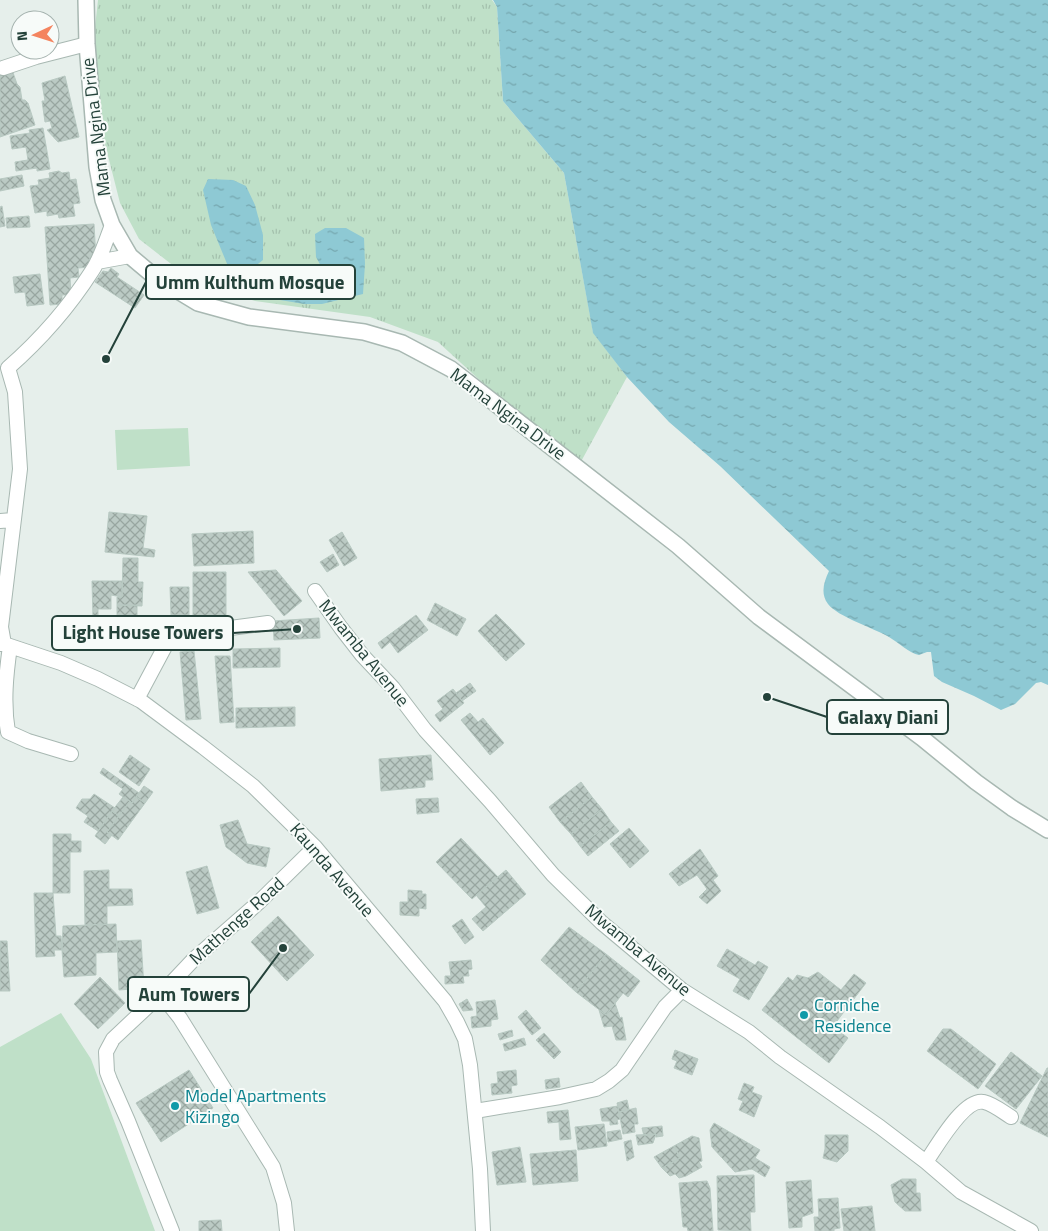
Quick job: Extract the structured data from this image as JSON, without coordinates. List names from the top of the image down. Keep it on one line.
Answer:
{"streets":{"street":["Mama Ngina Drive","Mwamba Avenue","Kaunda Avenue","Mathenge Road"]},"crossings":[["Kaunda Avenue","Mathenge Road"]],"places":["Umm Kulthum Mosque","Light House Towers","Galaxy Diani","Aum Towers","Corniche Residence","Model Apartments Kizingo"],"north":"left"}
